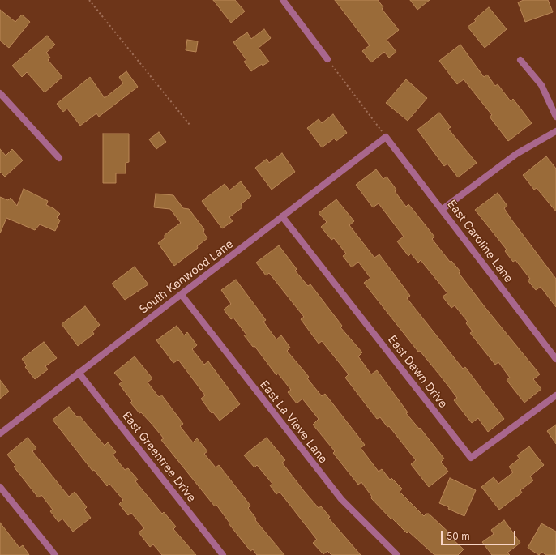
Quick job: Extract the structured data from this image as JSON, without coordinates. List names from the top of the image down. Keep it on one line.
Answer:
{"streets":{"street":["East Caroline Lane","South Kenwood Lane","East Dawn Drive","East La Vieve Lane","East Greentree Drive"]},"crossings":[["East Caroline Lane","South Kenwood Lane"],["South Kenwood Lane","East Dawn Drive"],["South Kenwood Lane","East La Vieve Lane"],["South Kenwood Lane","East Greentree Drive"]],"scale_bar":"50 m"}
